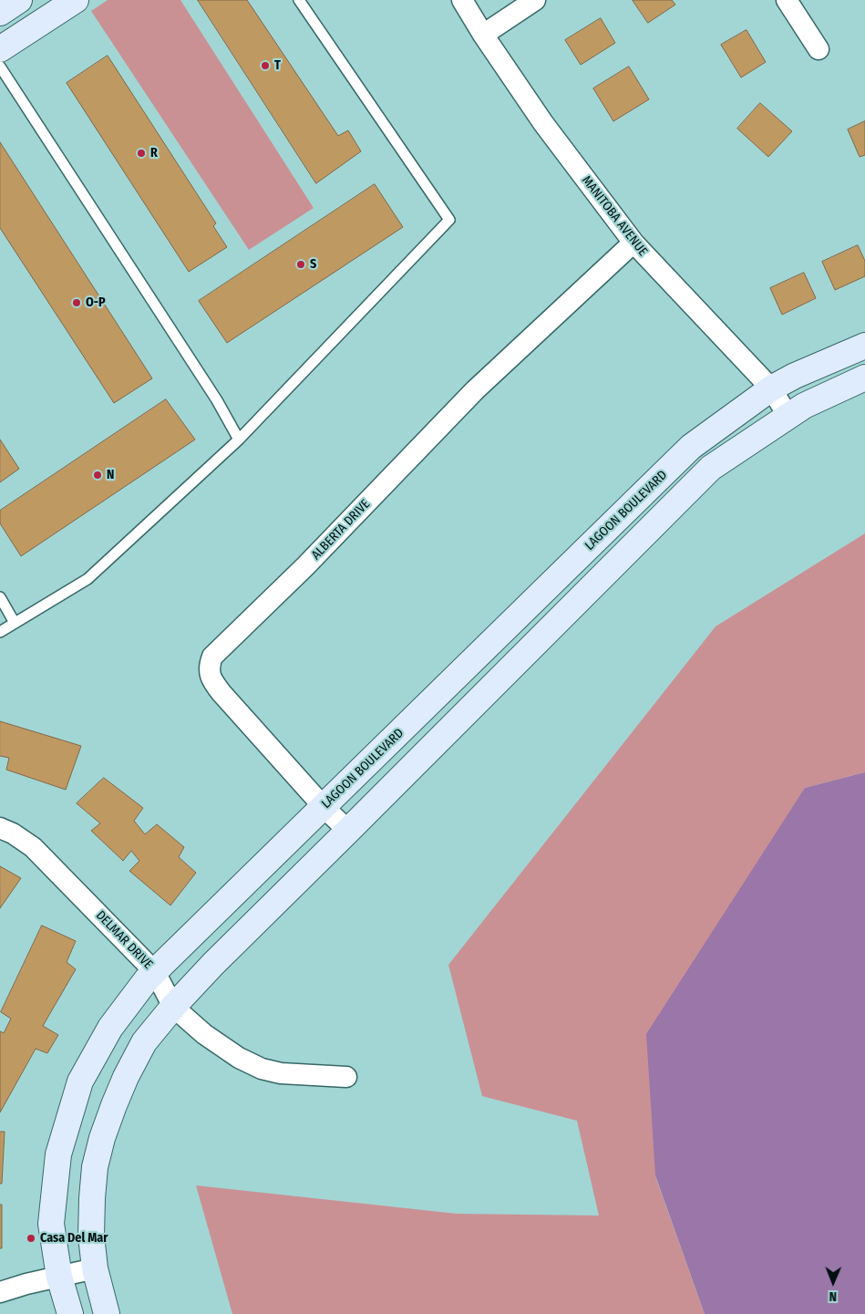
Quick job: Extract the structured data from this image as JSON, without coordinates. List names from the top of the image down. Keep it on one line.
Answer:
{"streets":{"street":["MANITOBA AVENUE","LAGOON BOULEVARD","ALBERTA DRIVE","DELMAR DRIVE"]},"crossings":[["MANITOBA AVENUE","LAGOON BOULEVARD"],["MANITOBA AVENUE","ALBERTA DRIVE"],["LAGOON BOULEVARD","ALBERTA DRIVE"],["LAGOON BOULEVARD","DELMAR DRIVE"]],"places":["T","R","S","O-P","N","Casa Del Mar"],"north":"bottom"}
